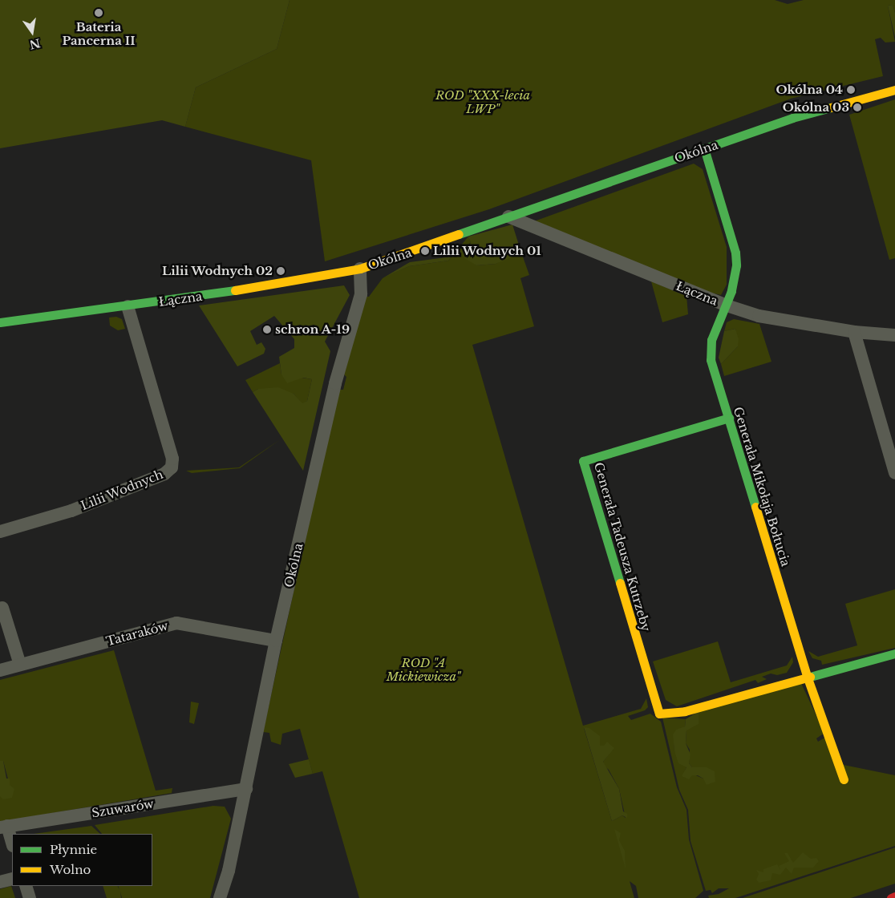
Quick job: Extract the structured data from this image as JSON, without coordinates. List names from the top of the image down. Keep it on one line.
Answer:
{"streets":{"street":["Okólna","Łączna","Generała Mikołaja Bołtucia","Lilii Wodnych","Generała Tadeusza Kutrzeby","Tataraków","Szuwarów"]},"crossings":[["Okólna","Łączna"],["Okólna","Generała Mikołaja Bołtucia"],["Okólna","Tataraków"],["Okólna","Szuwarów"],["Łączna","Generała Mikołaja Bołtucia"],["Łączna","Lilii Wodnych"],["Generała Mikołaja Bołtucia","Generała Tadeusza Kutrzeby"]],"parks":["ROD \"XXX-lecia LWP\"","ROD \"A Mickiewicza\""],"places":["Bateria Pancerna II","Okólna 04","Okólna 03","Lilii Wodnych 01","Lilii Wodnych 02","schron A-19"],"legend":["Płynnie","Wolno"],"north":"bottom"}
